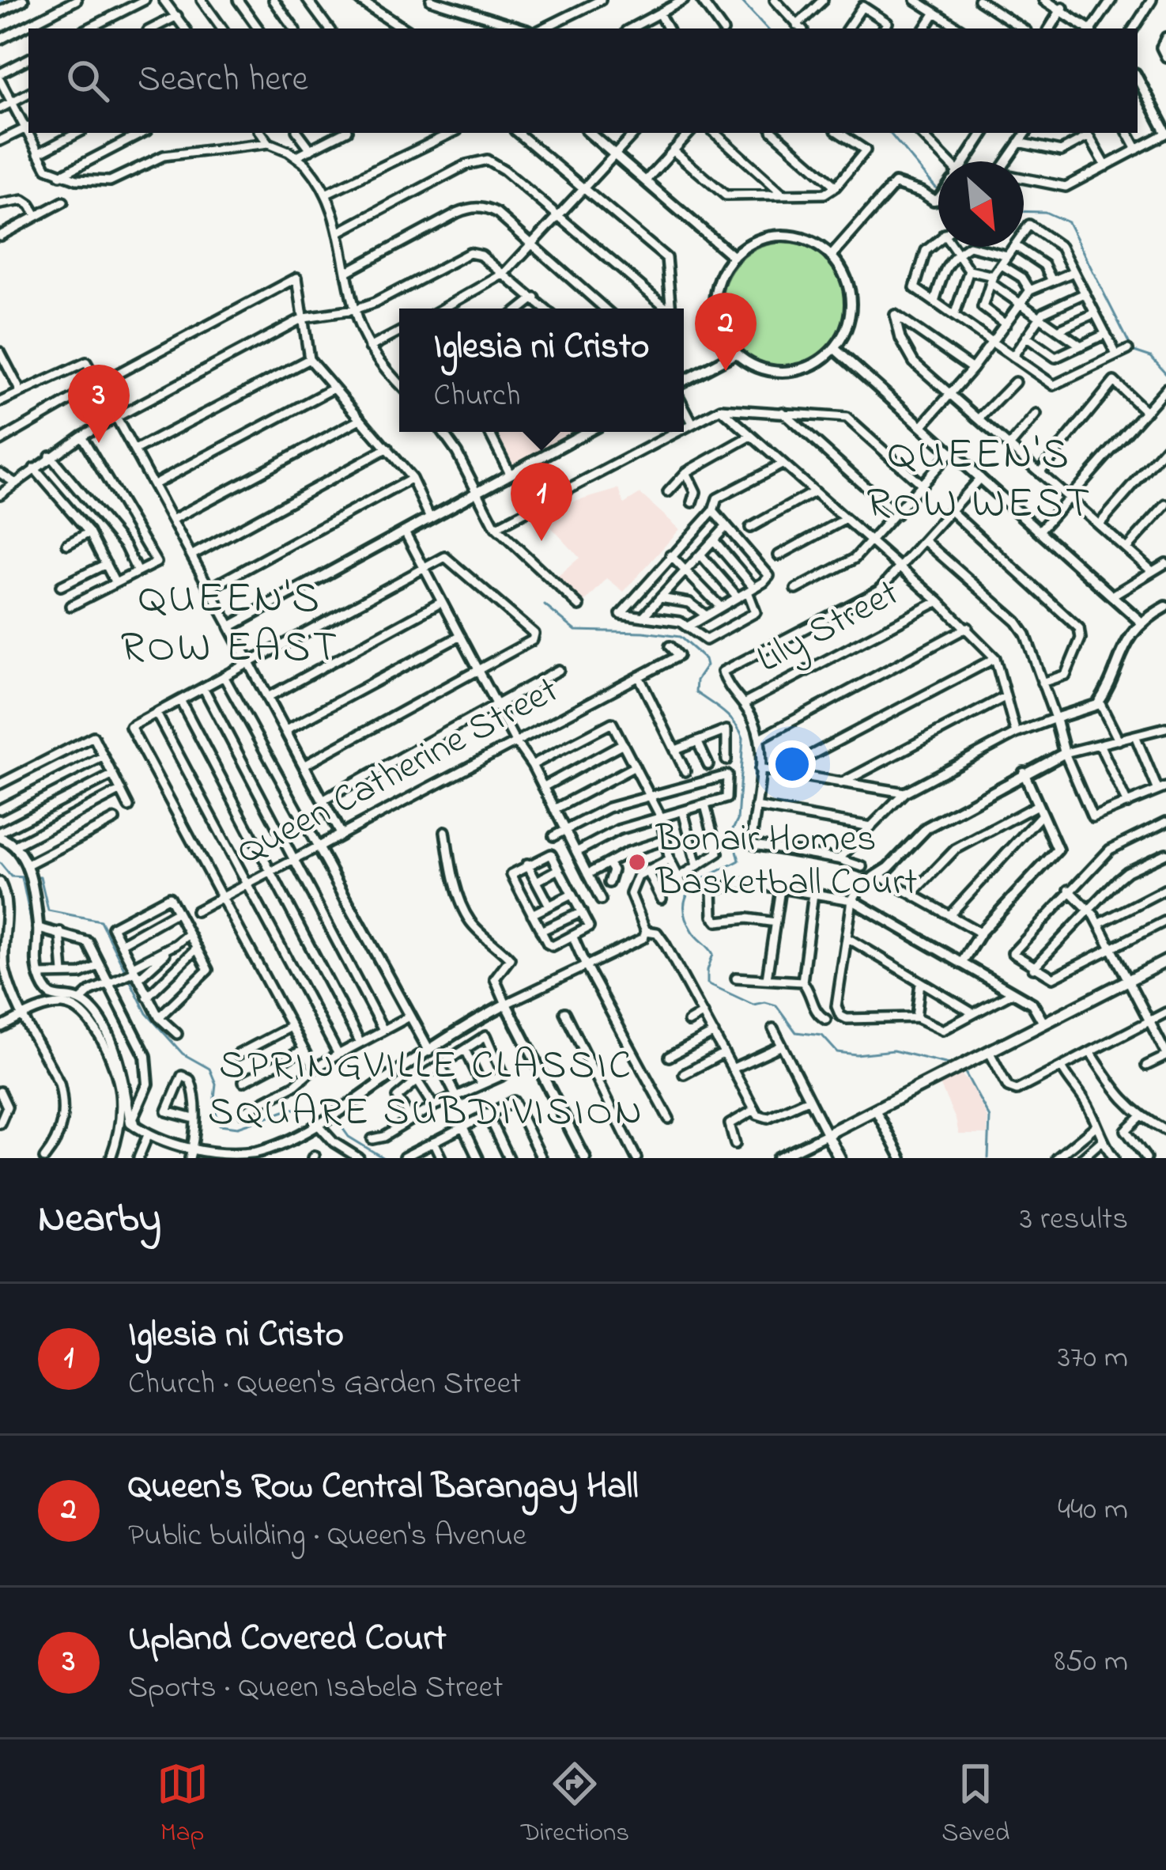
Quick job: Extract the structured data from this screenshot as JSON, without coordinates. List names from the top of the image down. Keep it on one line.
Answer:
{"streets":{"street":["Lily Street","Queen Catherine Street"]},"districts":["QUEEN'S ROW WEST","QUEEN'S ROW EAST","SPRINGVILLE CLASSIC SQUARE SUBDIVISION"],"places":["Bonair Homes Basketball Court"],"north":"bottom right","page":{"search":"Search here","pins":["2","3","1"],"popup":["Iglesia ni Cristo","Church"],"heading":["Nearby","3 results"],"list":[{"mark":"1","name":"Iglesia ni Cristo","note":"Church · Queen's Garden Street","value":"370 m"},{"mark":"2","name":"Queen's Row Central Barangay Hall","note":"Public building · Queen's Avenue","value":"440 m"},{"mark":"3","name":"Upland Covered Court","note":"Sports · Queen Isabela Street","value":"850 m"}],"nav":["Map","Directions","Saved"]}}
